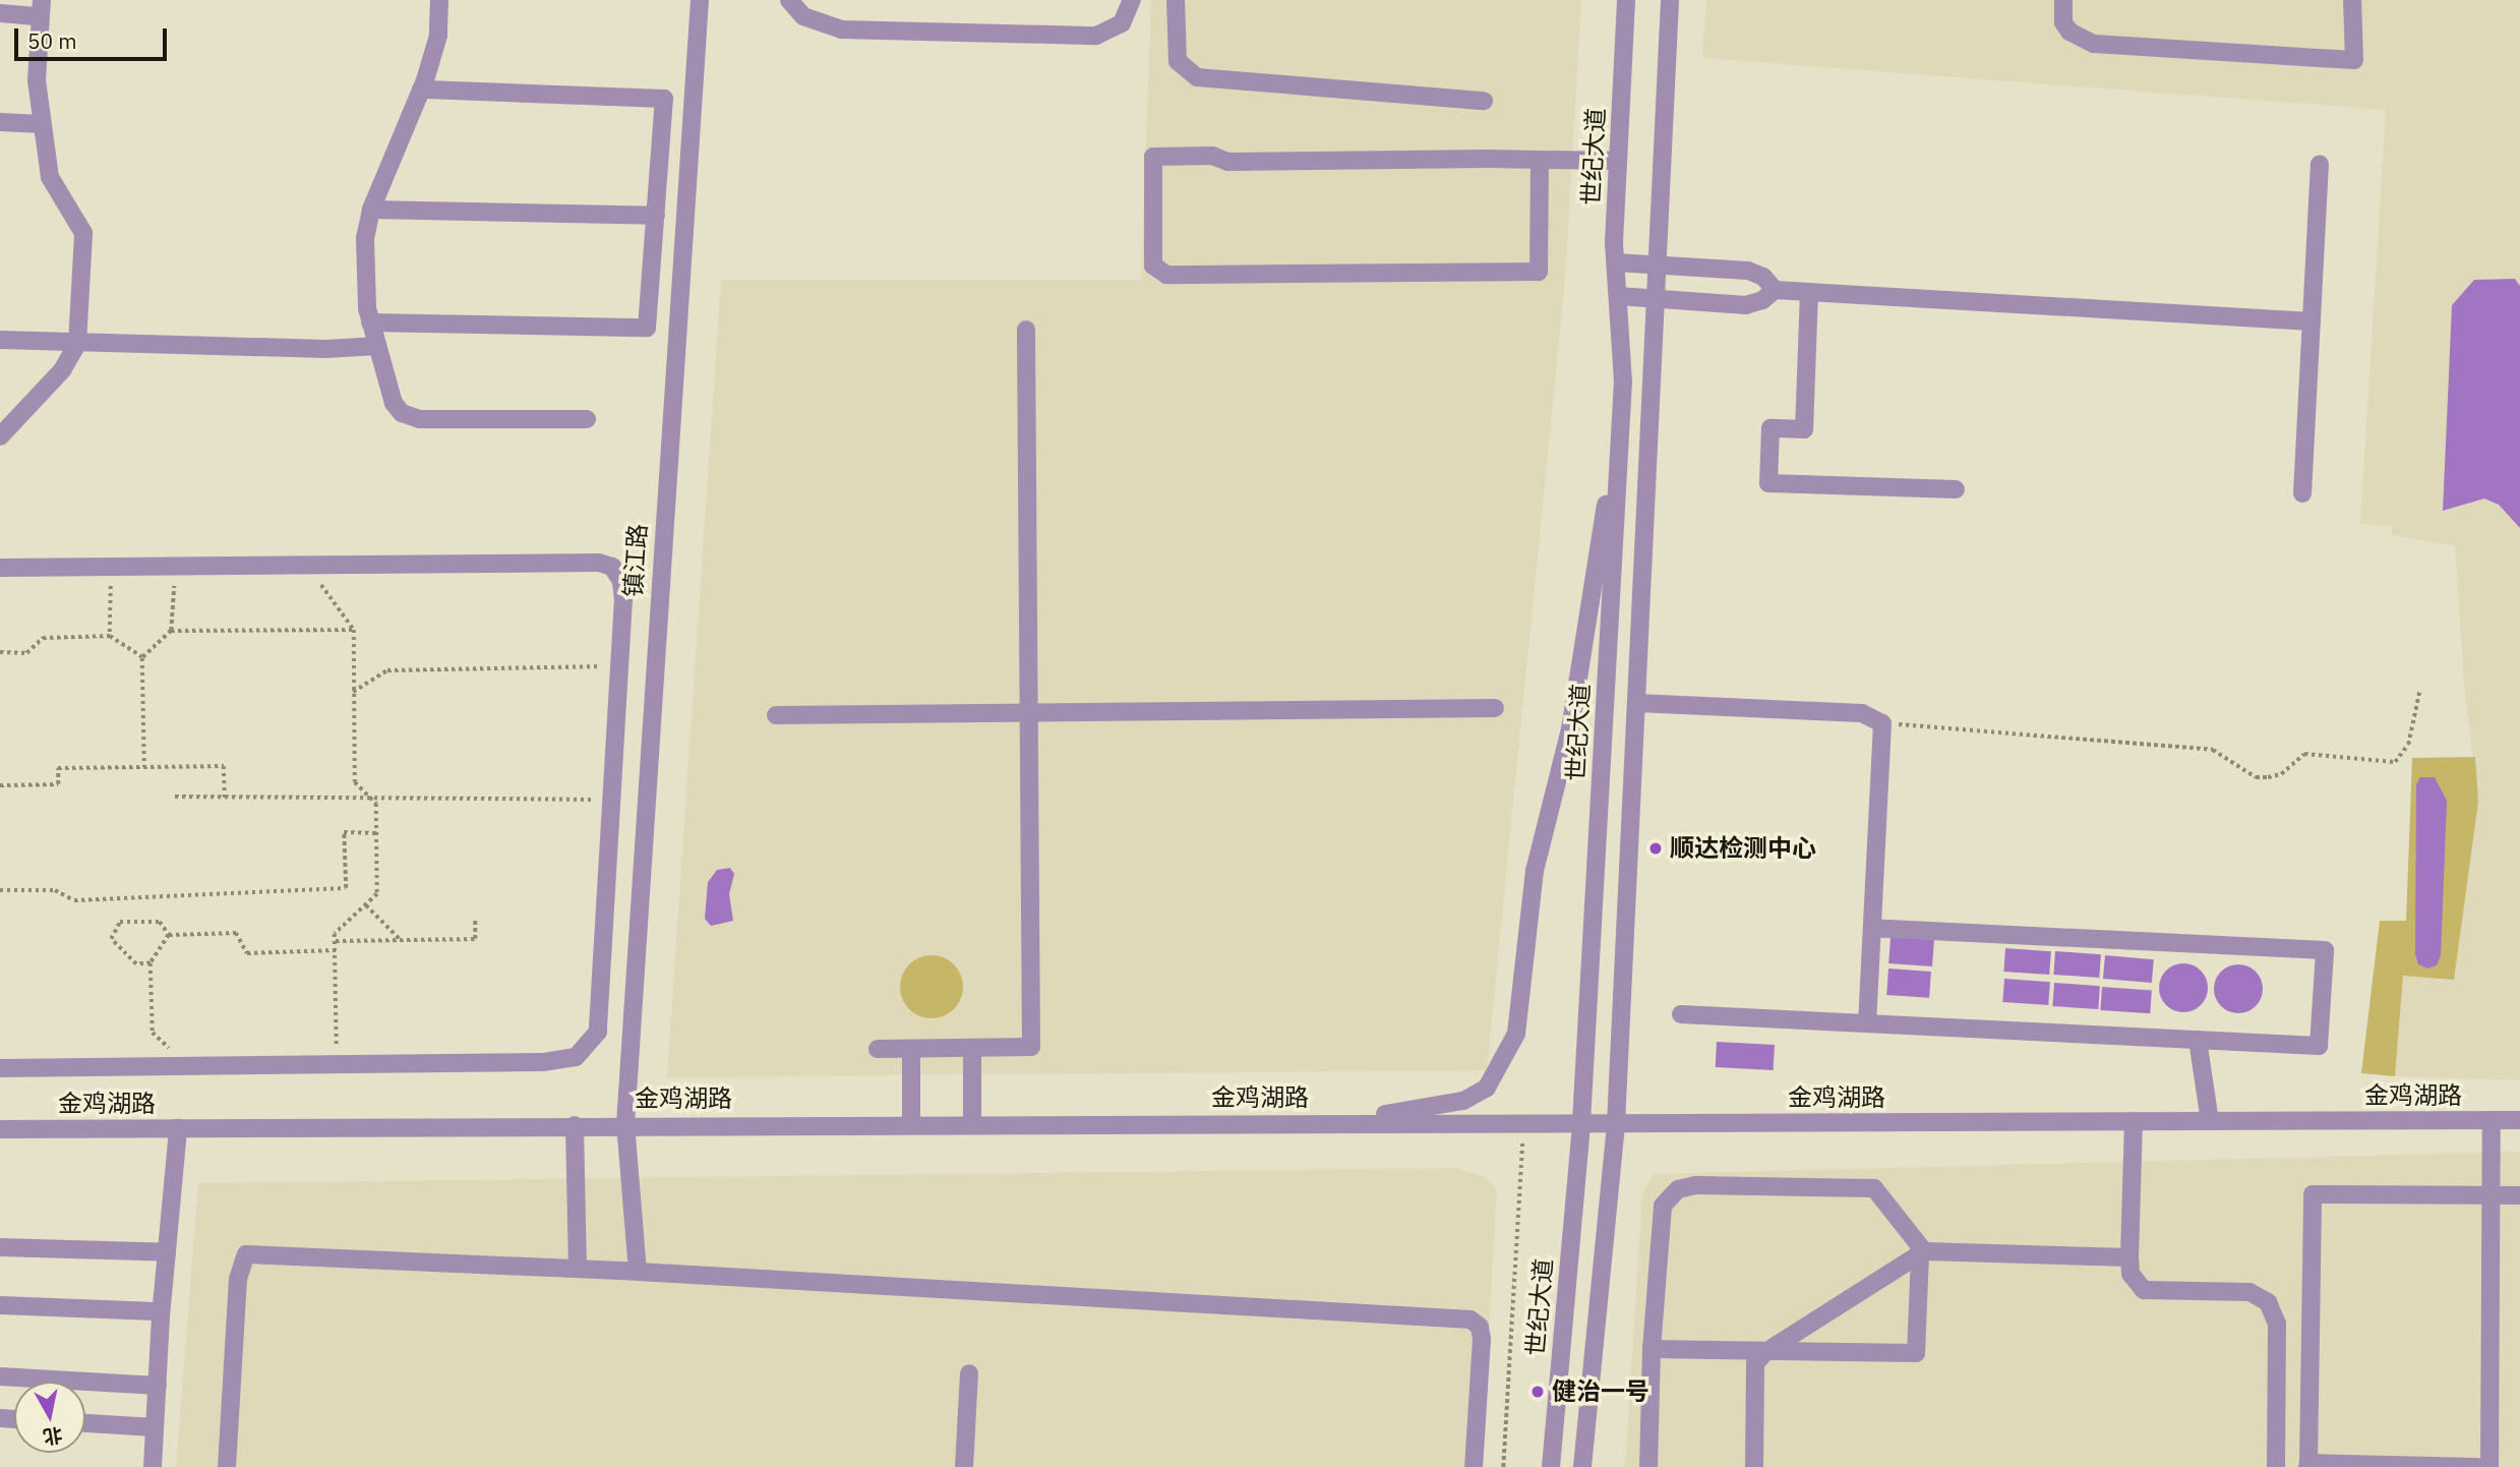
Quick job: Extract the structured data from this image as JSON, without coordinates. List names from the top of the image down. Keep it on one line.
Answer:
{"streets":{"street":["世纪大道","镇江路","金鸡湖路"]},"crossings":[["世纪大道","金鸡湖路"],["镇江路","金鸡湖路"]],"places":["顺达检测中心","健治一号"],"scale_bar":"50 m","north":"bottom"}
